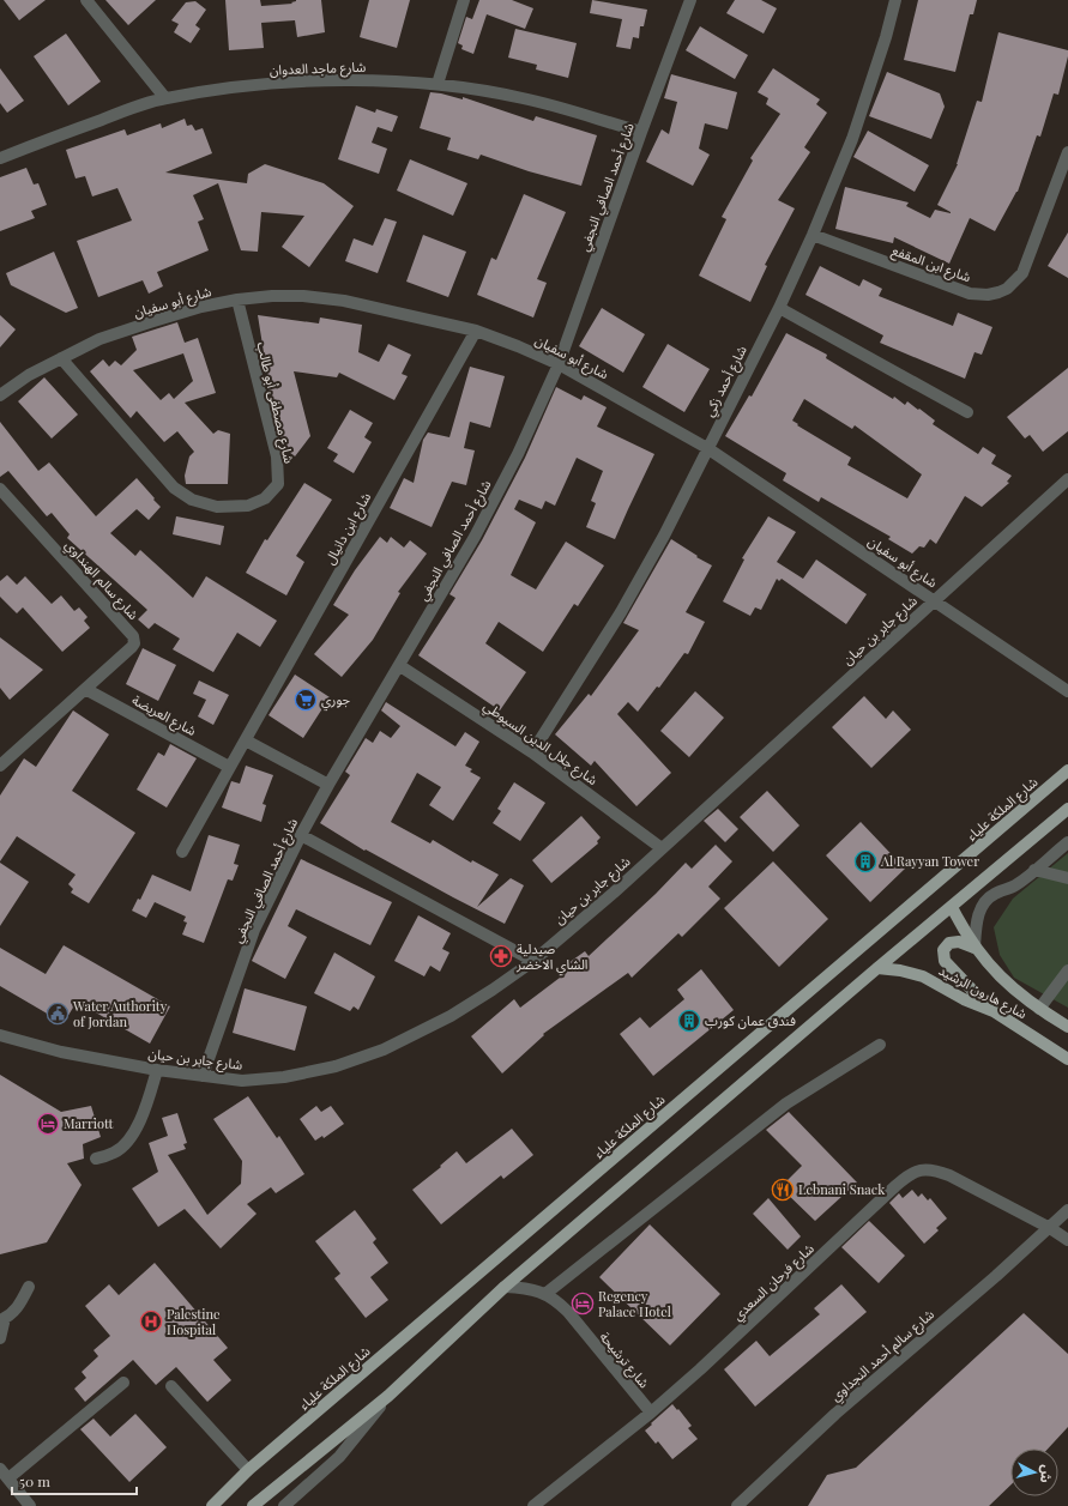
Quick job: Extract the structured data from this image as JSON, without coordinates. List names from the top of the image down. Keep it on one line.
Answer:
{"streets":{"main road":["شارع الملكة علياء","شارع هارون الرشيد"],"street":["شارع ماجد العدوان","شارع أحمد الصافي النجفي","شارع ابن المقفع","شارع أبو سفيان","شارع أحمد زكي","شارع مصطفى أبو طالب","شارع ابن دانيال","شارع سالم الهنداوي","شارع جابر بن حيان","شارع العريضة","شارع جلال الدين السيوطي","شارع فرحان السعدي","شارع سالم أحمد النجداوي","شارع ترشيحة"]},"crossings":[["شارع ماجد العدوان","شارع أحمد الصافي النجفي"],["شارع أحمد الصافي النجفي","شارع أبو سفيان"],["شارع أحمد الصافي النجفي","شارع جابر بن حيان"],["شارع أحمد الصافي النجفي","شارع جلال الدين السيوطي"],["شارع ابن المقفع","شارع أحمد زكي"],["شارع أبو سفيان","شارع أحمد زكي"],["شارع أبو سفيان","شارع مصطفى أبو طالب"],["شارع أبو سفيان","شارع ابن دانيال"],["شارع أبو سفيان","شارع جابر بن حيان"],["شارع أحمد زكي","شارع جلال الدين السيوطي"],["شارع ابن دانيال","شارع العريضة"],["شارع سالم الهنداوي","شارع العريضة"],["شارع جابر بن حيان","شارع جلال الدين السيوطي"],["شارع فرحان السعدي","شارع سالم أحمد النجداوي"],["شارع فرحان السعدي","شارع ترشيحة"]],"places":{"supermarket":["جوري"],"building":["Al Rayyan Tower","فندق عمان كورب"],"pharmacy":["صيدلية الشاي الاخضر"],"public building":["Water Authority of Jordan"],"hotel":["Marriott","Regency Palace Hotel"],"restaurant":["Lebnani Snack"],"hospital":["Palestine Hospital"]},"scale_bar":"50 m","north":"right"}
